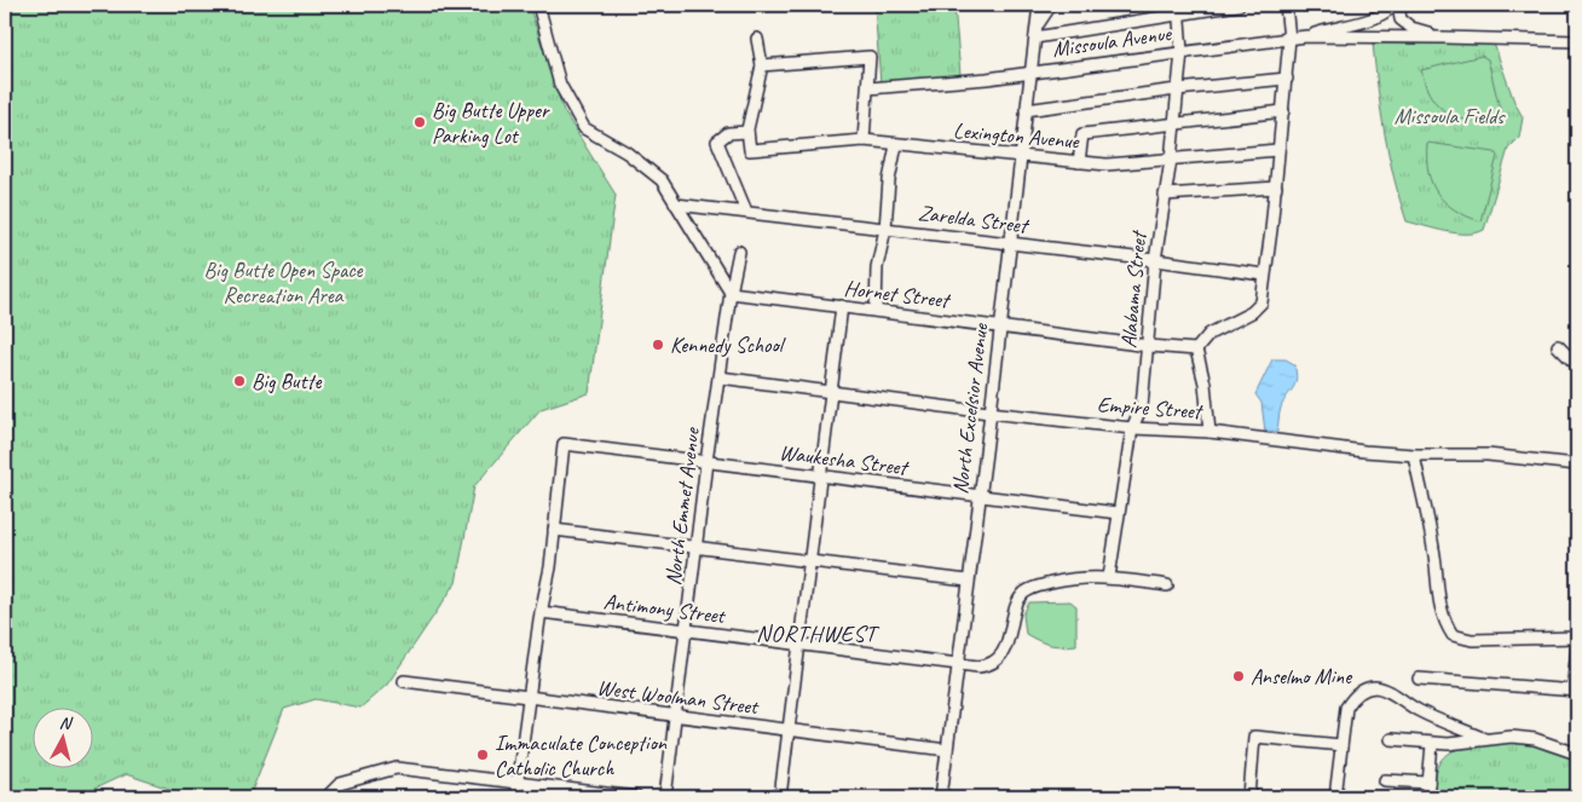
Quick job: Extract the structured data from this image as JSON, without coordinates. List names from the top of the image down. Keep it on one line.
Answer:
{"streets":{"street":["Missoula Avenue","Lexington Avenue","Zarelda Street","Alabama Street","Hornet Street","Empire Street","North Excelsior Avenue","Waukesha Street","North Emmet Avenue","Antimony Street","West Woolman Street"]},"crossings":[["Missoula Avenue","Alabama Street"],["Missoula Avenue","North Excelsior Avenue"],["Lexington Avenue","Alabama Street"],["Lexington Avenue","North Excelsior Avenue"],["Zarelda Street","Alabama Street"],["Zarelda Street","North Excelsior Avenue"],["Alabama Street","Hornet Street"],["Alabama Street","Empire Street"],["Alabama Street","Waukesha Street"],["Alabama Street","Antimony Street"],["Hornet Street","North Excelsior Avenue"],["Hornet Street","North Emmet Avenue"],["Empire Street","North Excelsior Avenue"],["Empire Street","North Emmet Avenue"],["North Excelsior Avenue","Waukesha Street"],["North Excelsior Avenue","Antimony Street"],["North Excelsior Avenue","West Woolman Street"],["Waukesha Street","North Emmet Avenue"],["North Emmet Avenue","Antimony Street"],["North Emmet Avenue","West Woolman Street"]],"districts":["NORTHWEST"],"parks":["Missoula Fields","Big Butte Open Space Recreation Area"],"places":["Big Butte Upper Parking Lot","Kennedy School","Big Butte","Anselmo Mine","Immaculate Conception Catholic Church"],"north":"top"}
